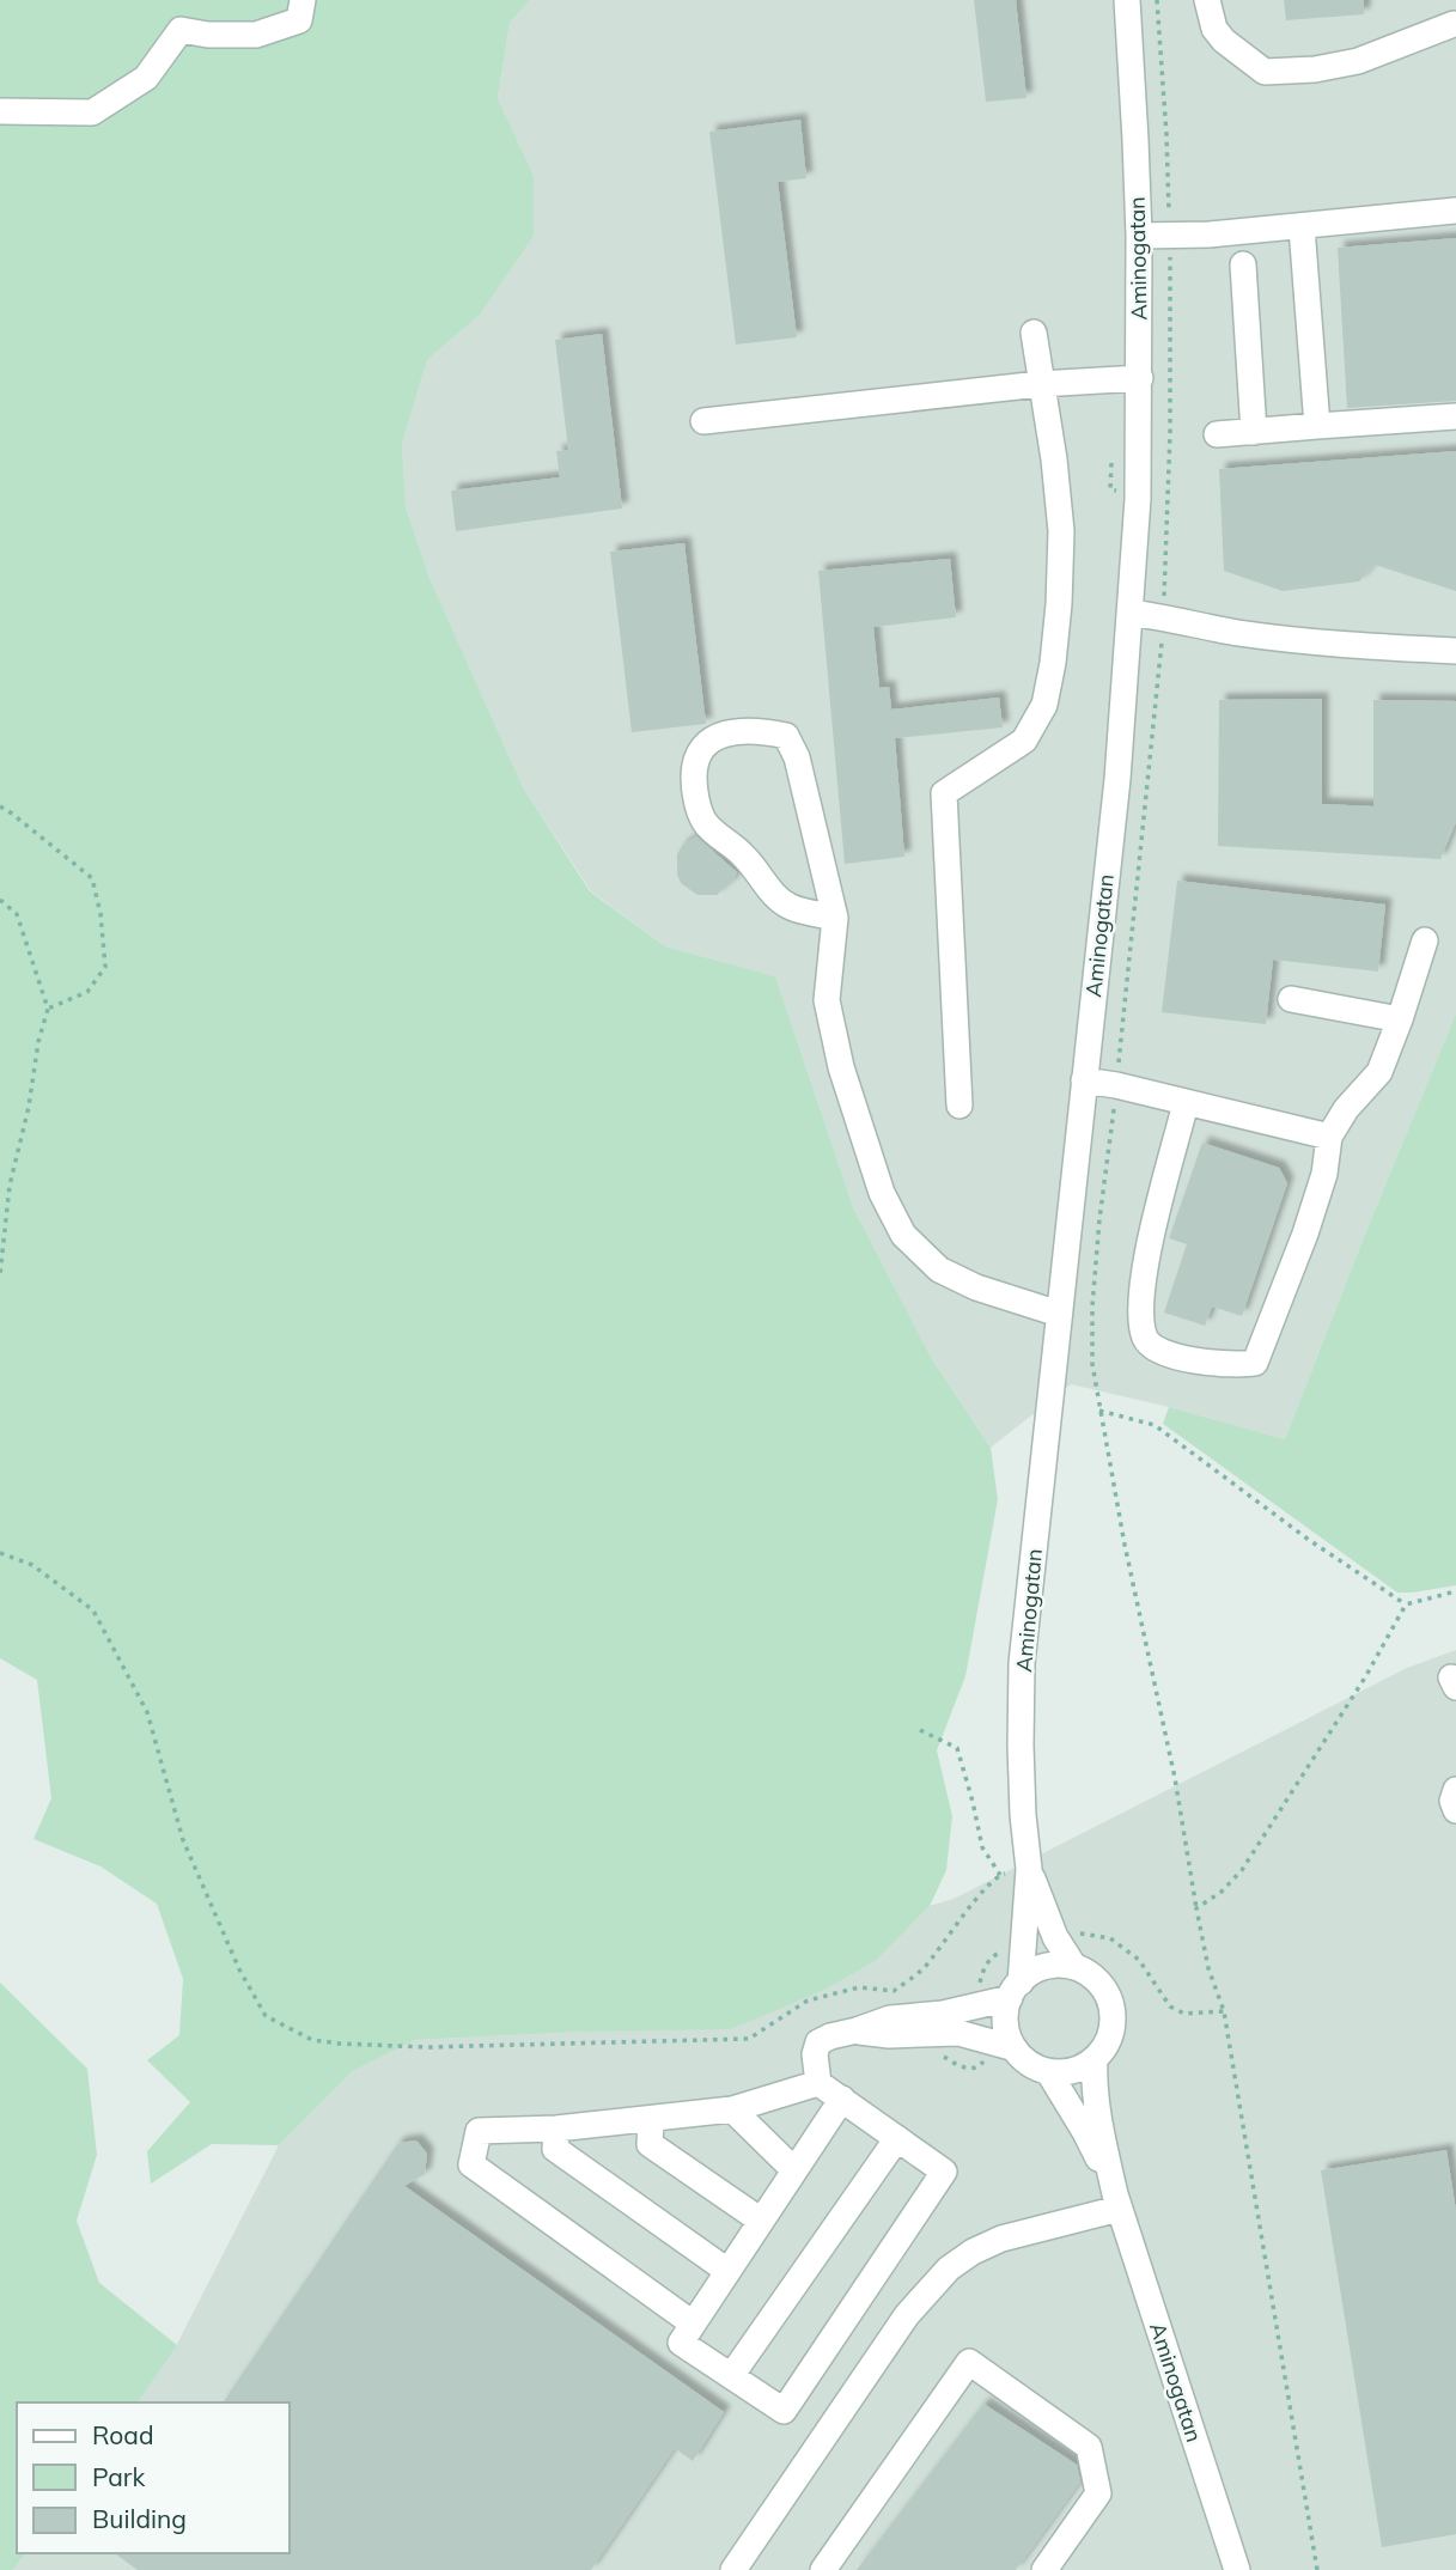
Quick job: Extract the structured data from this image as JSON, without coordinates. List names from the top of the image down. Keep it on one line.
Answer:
{"streets":{"street":["Aminogatan"]},"legend":["Road","Park","Building"]}
